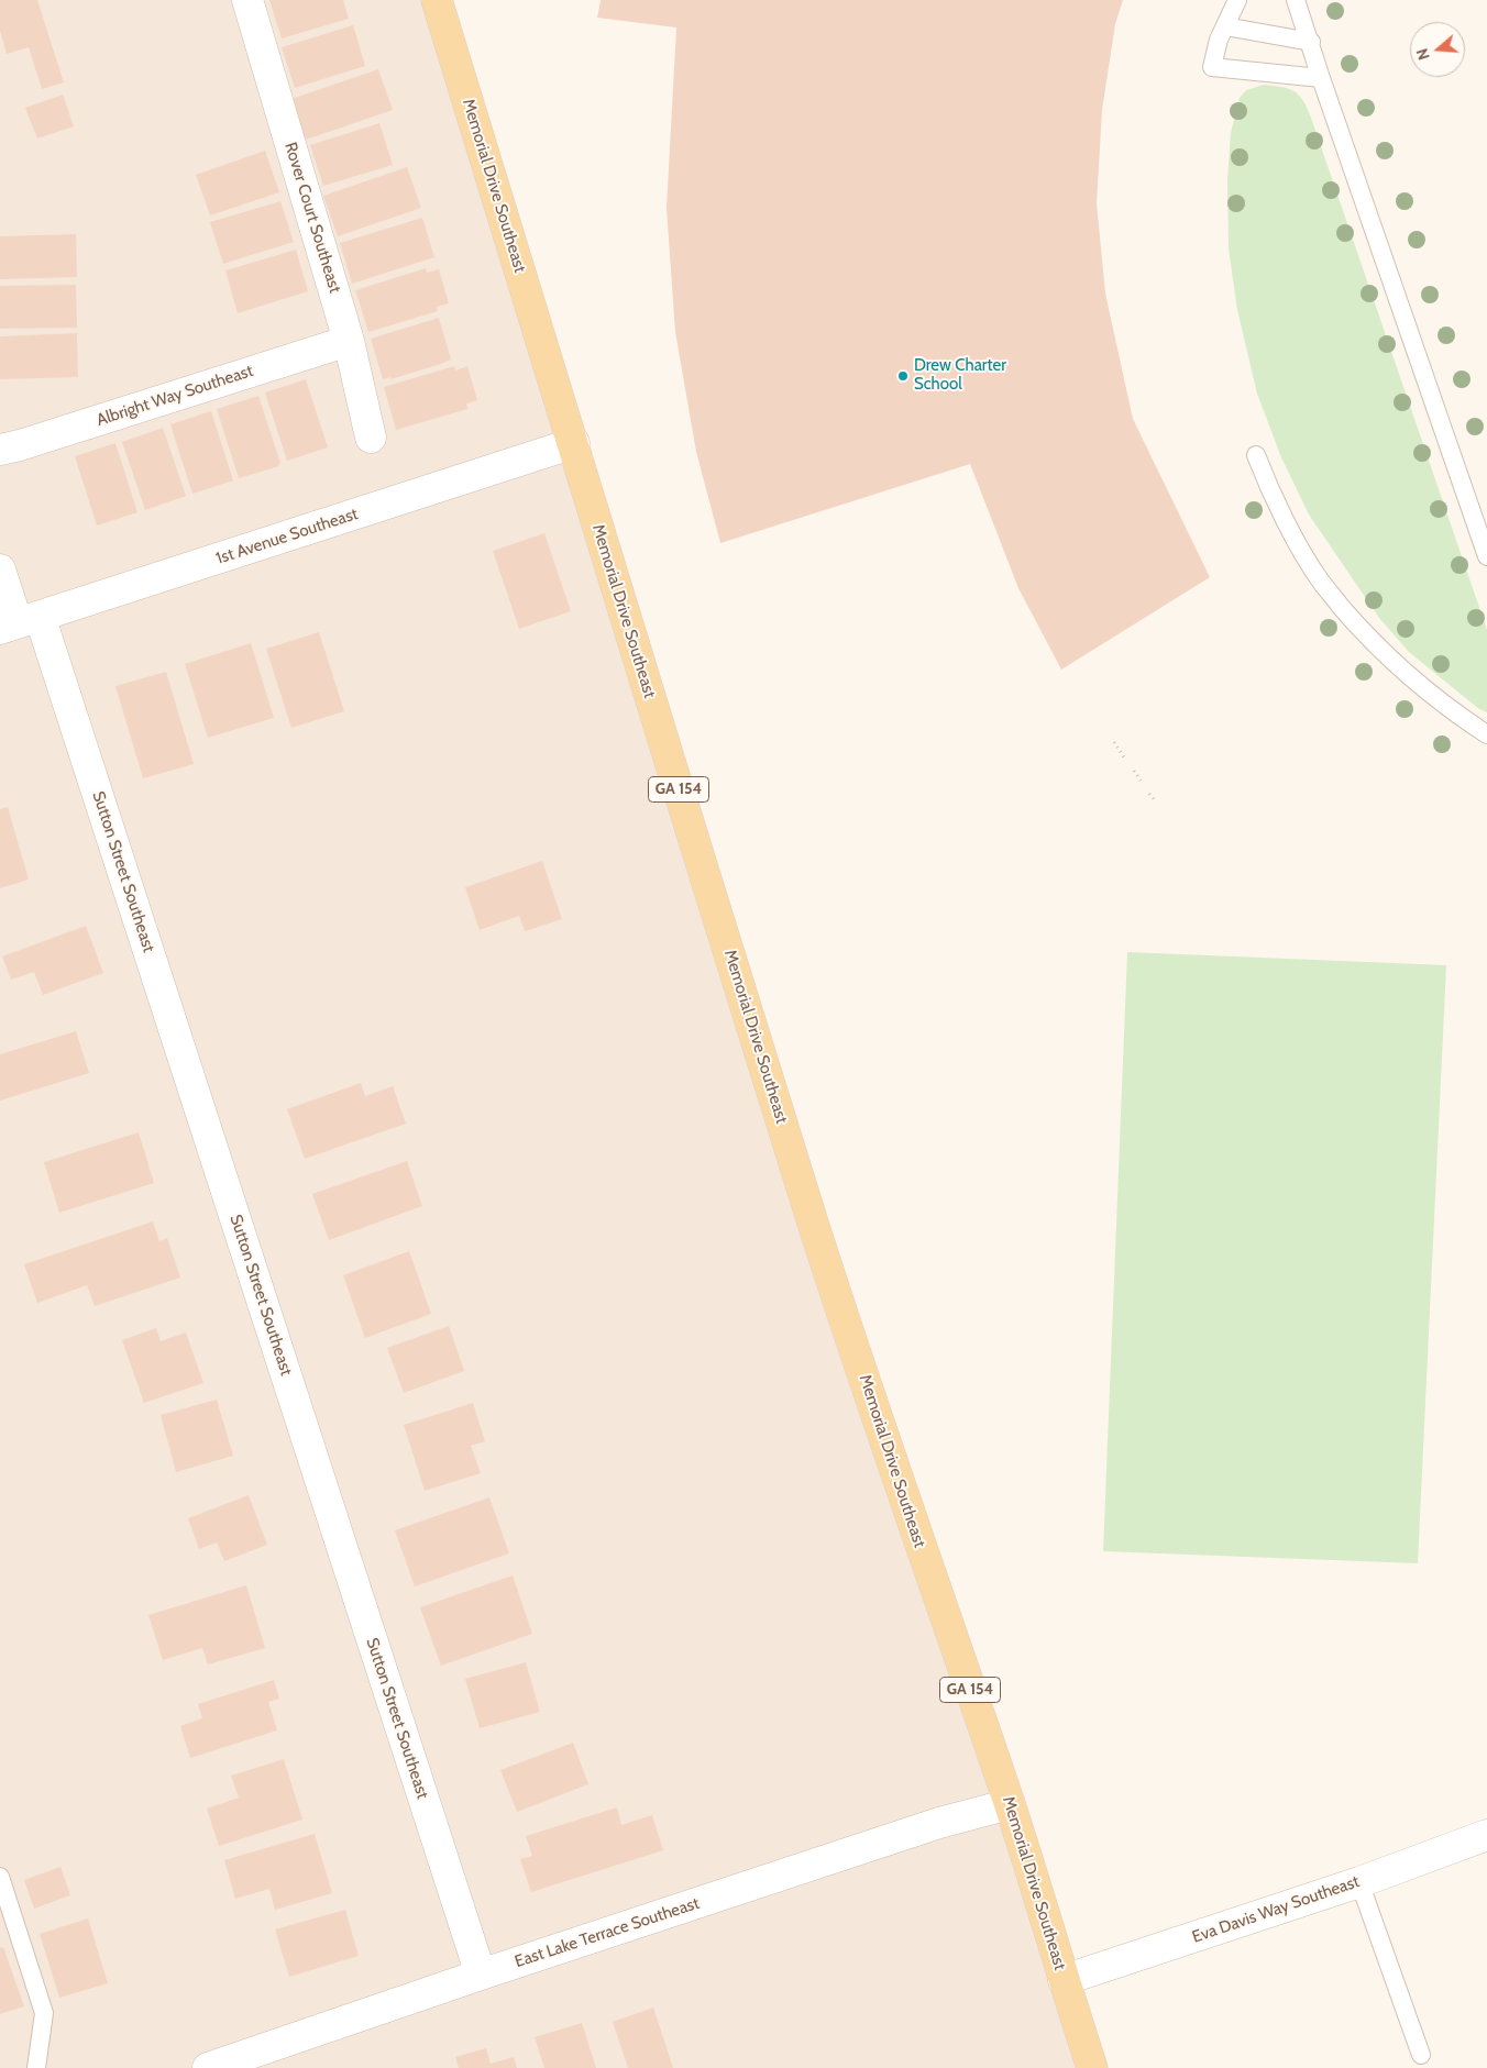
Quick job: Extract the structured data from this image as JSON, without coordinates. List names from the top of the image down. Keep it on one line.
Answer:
{"streets":{"main road":["Memorial Drive Southeast","GA 154"],"street":["Rover Court Southeast","Albright Way Southeast","1st Avenue Southeast","Sutton Street Southeast","Eva Davis Way Southeast","East Lake Terrace Southeast"]},"crossings":[["Memorial Drive Southeast","1st Avenue Southeast"],["Memorial Drive Southeast","Eva Davis Way Southeast"],["Memorial Drive Southeast","East Lake Terrace Southeast"],["Rover Court Southeast","Albright Way Southeast"],["1st Avenue Southeast","Sutton Street Southeast"],["Sutton Street Southeast","East Lake Terrace Southeast"]],"places":["Drew Charter School"],"north":"left"}
